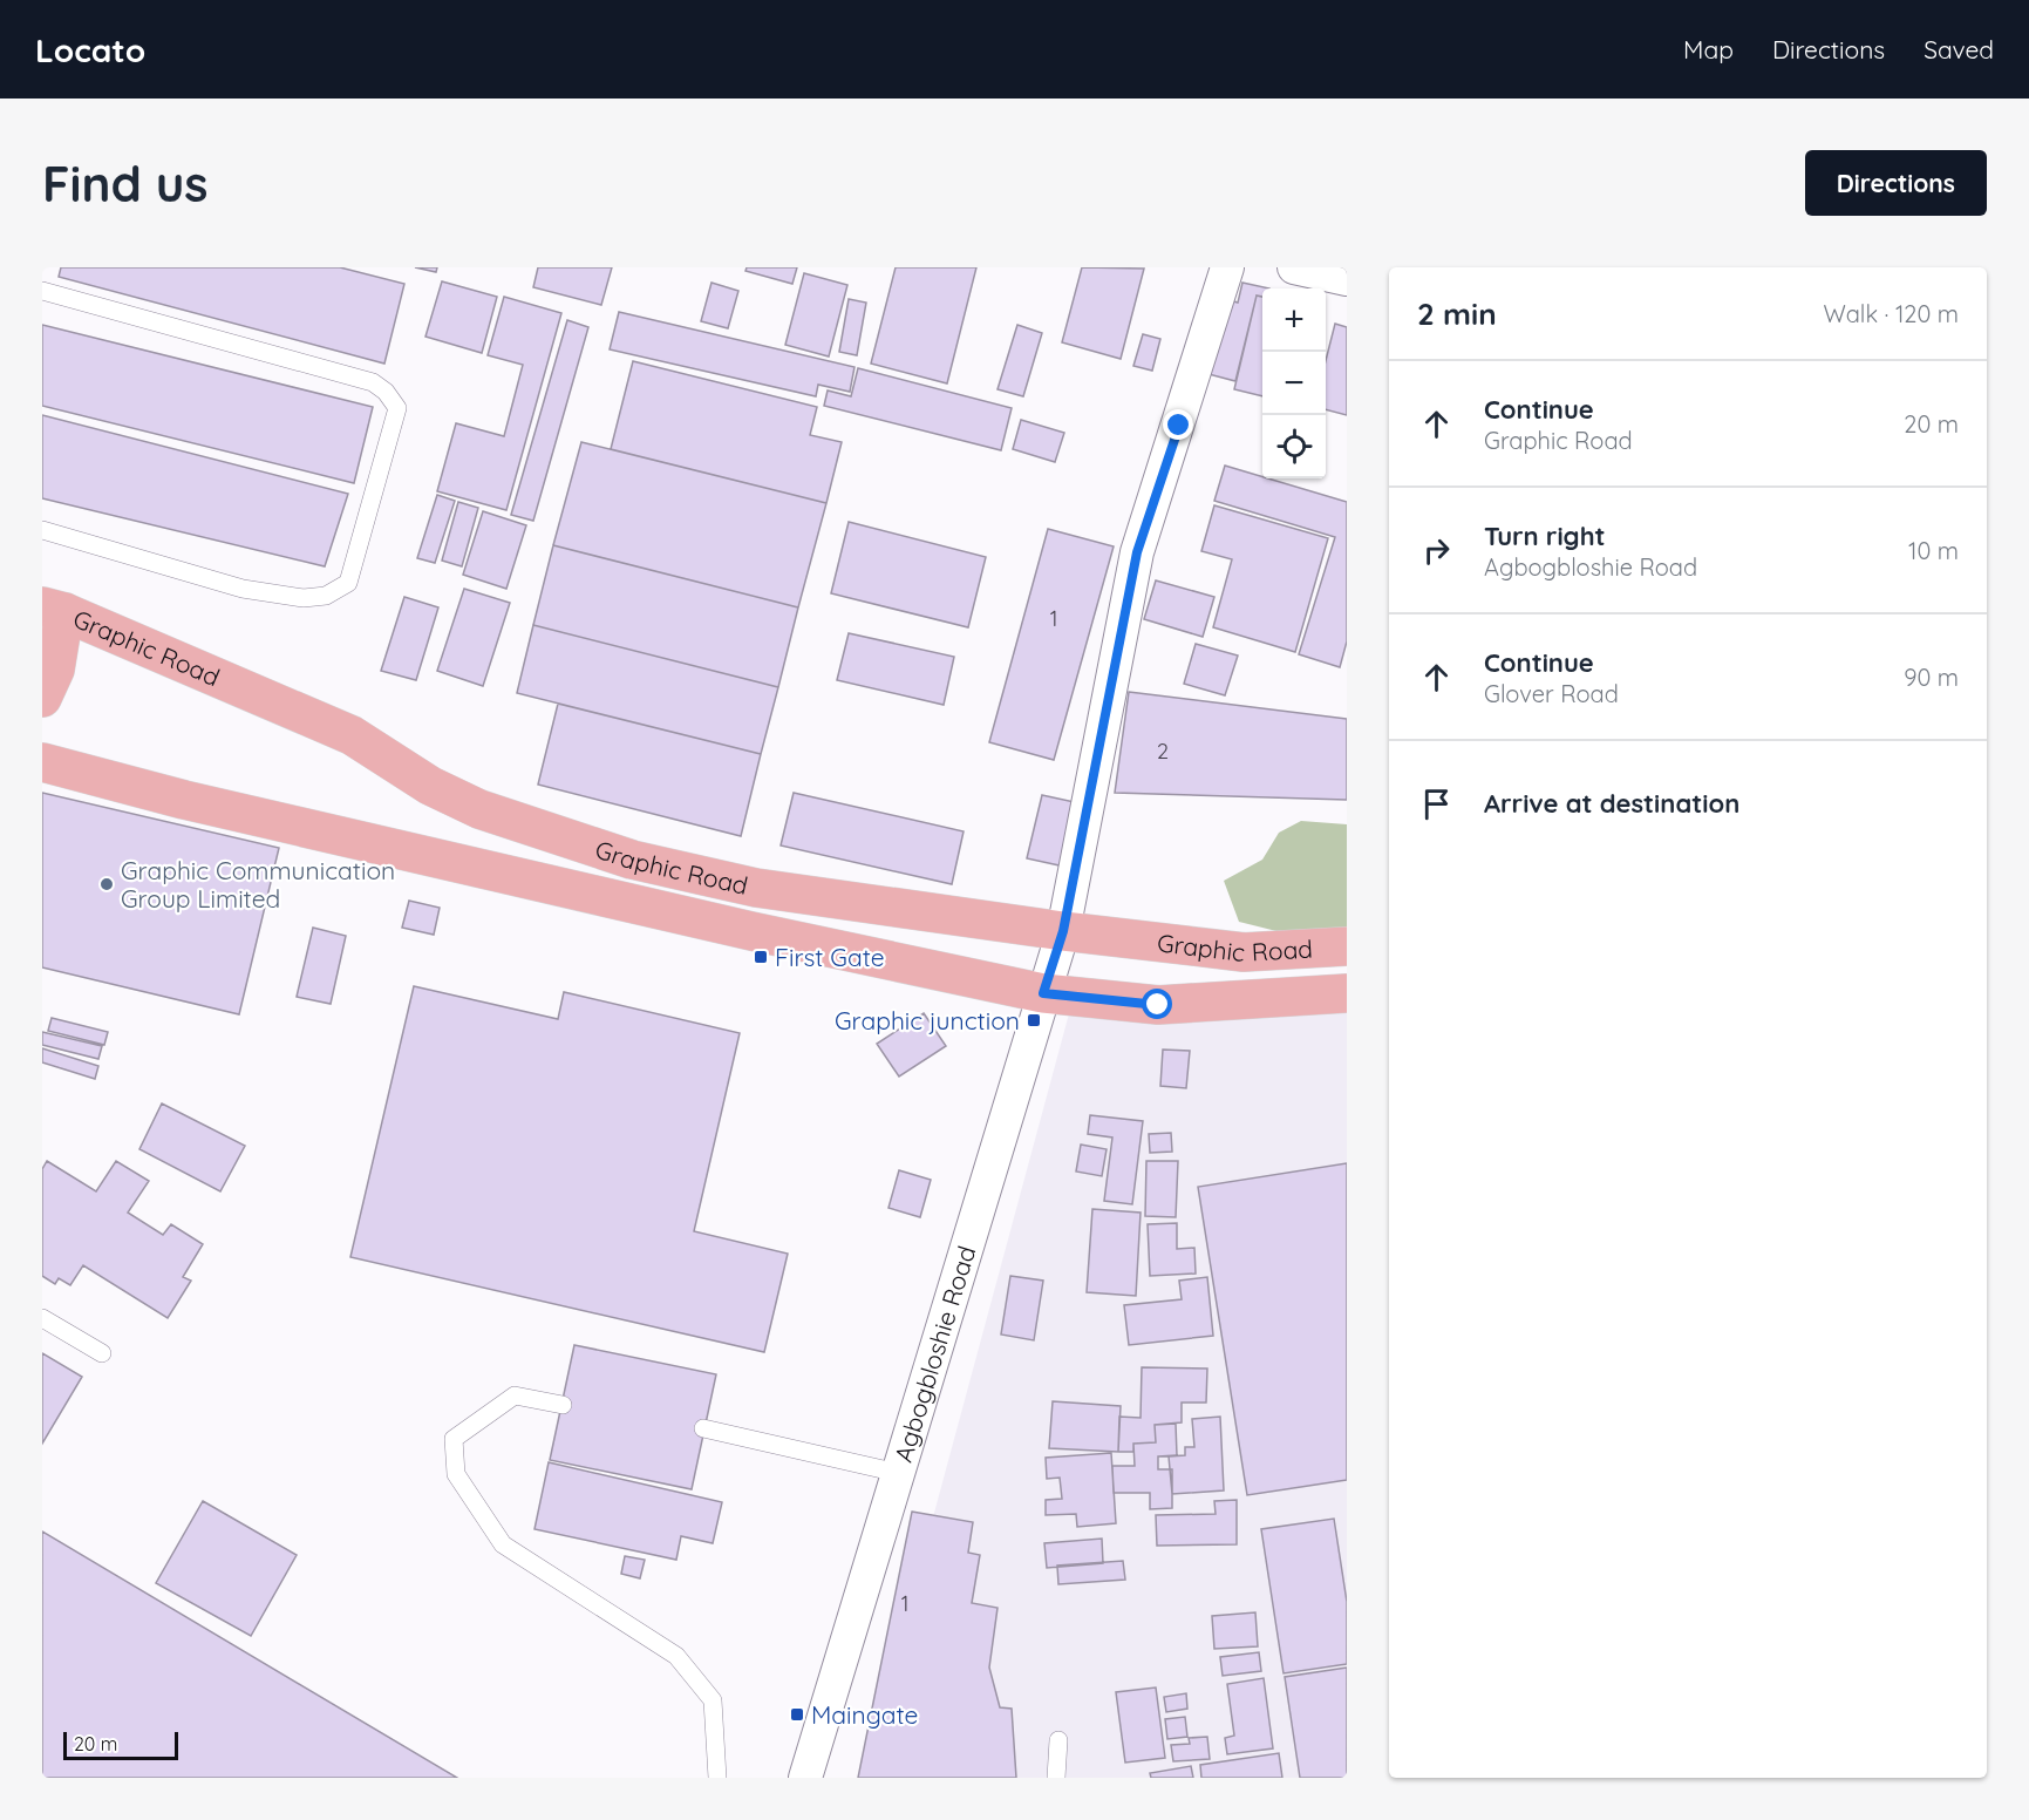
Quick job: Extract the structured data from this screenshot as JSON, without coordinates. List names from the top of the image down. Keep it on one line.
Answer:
{"streets":{"main road":["Graphic Road"],"street":["Agbogbloshie Road"]},"crossings":[["Graphic Road","Agbogbloshie Road"]],"places":{"other":["Graphic Communication Group Limited"],"transit":["First Gate","Graphic junction","Maingate"]},"house_numbers":["1","2","1"],"scale_bar":"20 m","page":{"header":"Locato","nav":["Map","Directions","Saved"],"buttons":"Directions","title":"Find us","heading":["2 min","Walk · 120 m"],"map_buttons":["+","−"],"list":[["Continue","Graphic Road","20 m"],["Turn right","Agbogbloshie Road","10 m"],["Continue","Glover Road","90 m"],"Arrive at destination"],"scale":"20 m"}}
